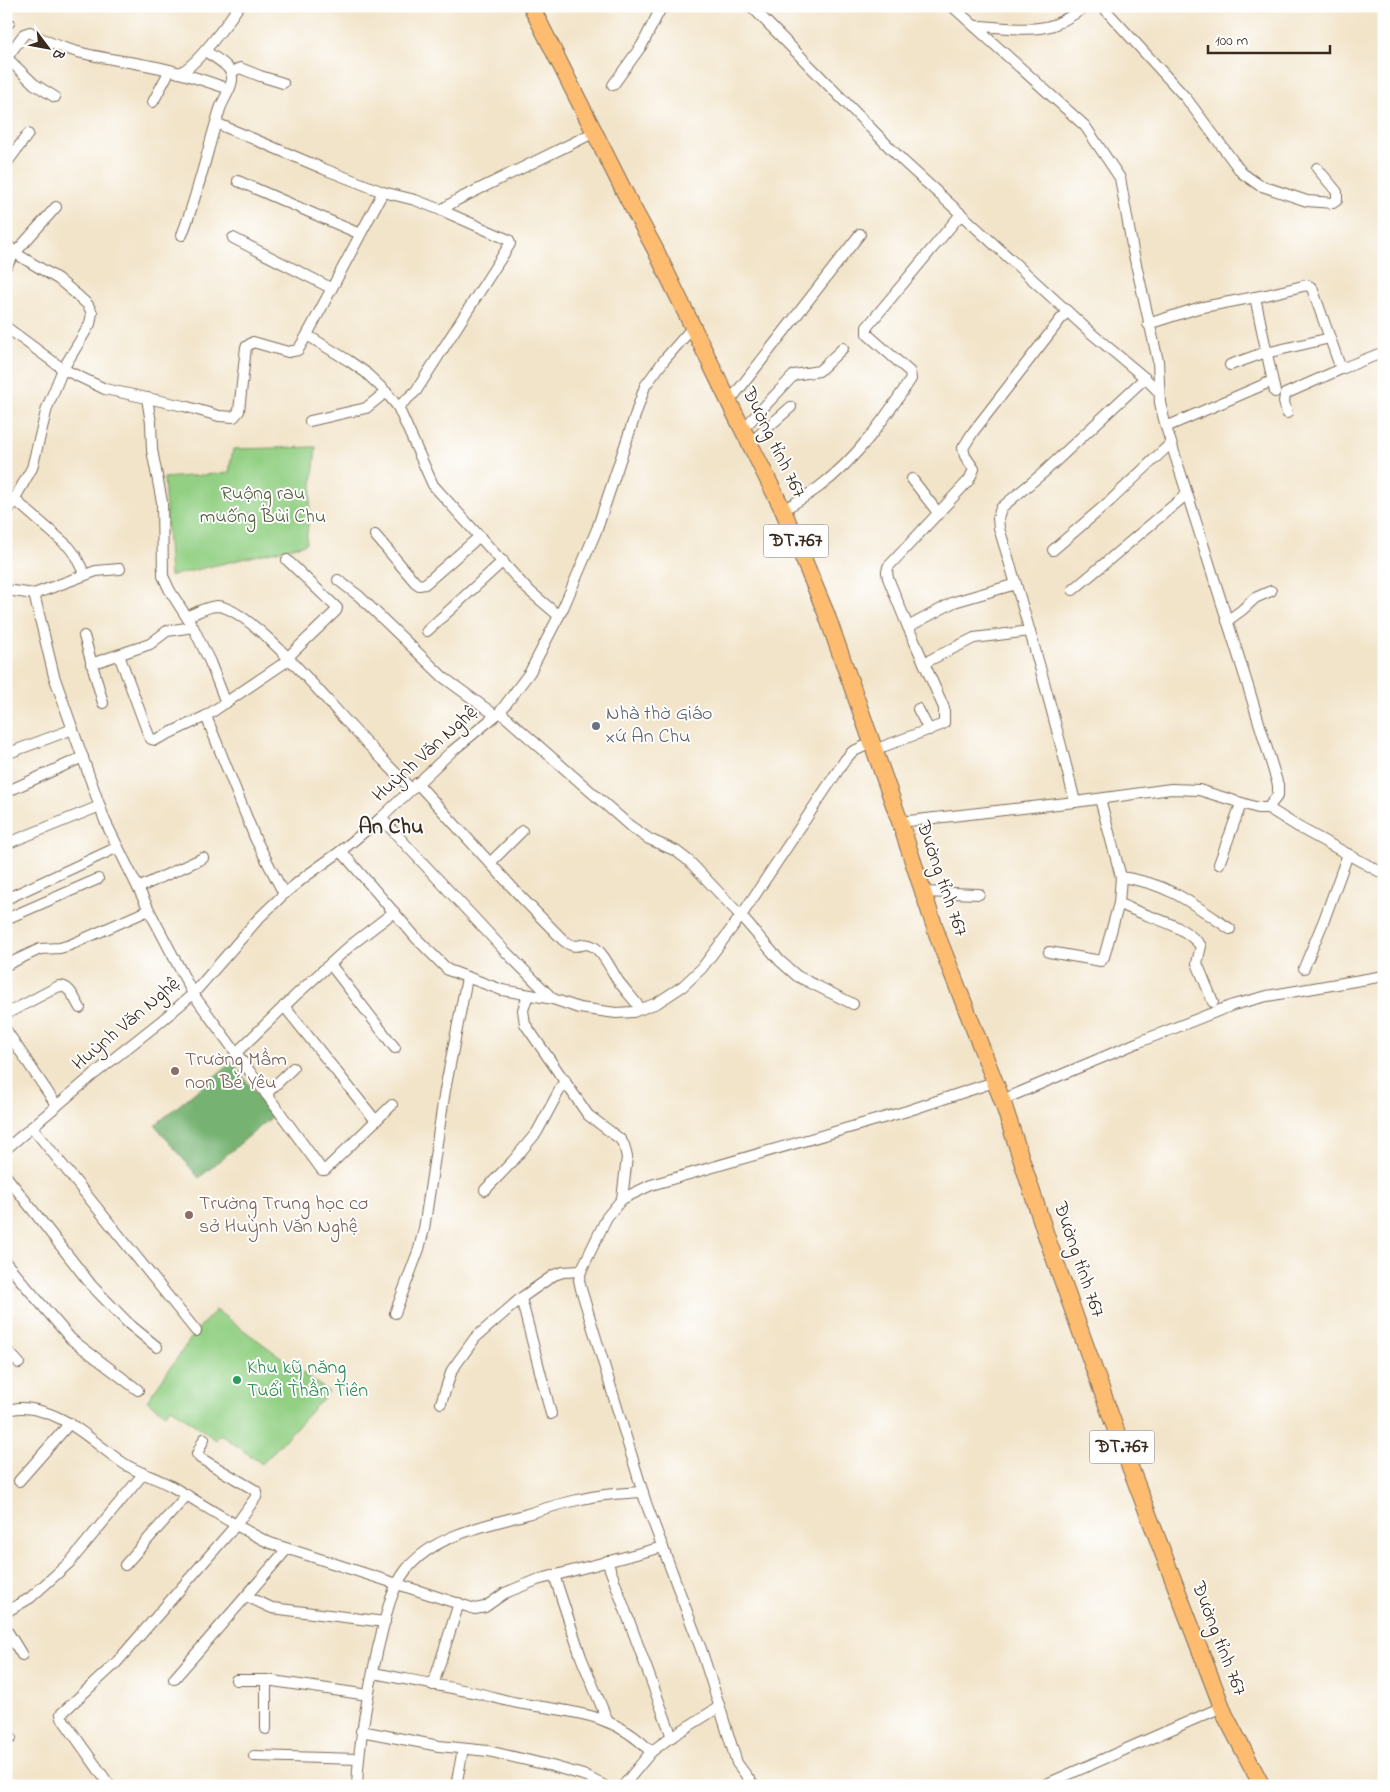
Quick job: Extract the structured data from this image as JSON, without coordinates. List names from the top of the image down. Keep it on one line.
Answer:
{"streets":{"main road":["Đường tỉnh 767","ĐT.767"],"street":["Huỳnh Văn Nghệ"]},"crossings":[["Đường tỉnh 767","Huỳnh Văn Nghệ"]],"districts":["An Chu"],"parks":["Ruộng rau muống Bùi Chu"],"places":["Nhà thờ Giáo xứ An Chu","Trường Mầm non Bé Yêu","Trường Trung học cơ sở Huỳnh Văn Nghệ","Khu kỹ năng Tuổi Thần Tiên"],"scale_bar":"100 m","north":"bottom right"}
